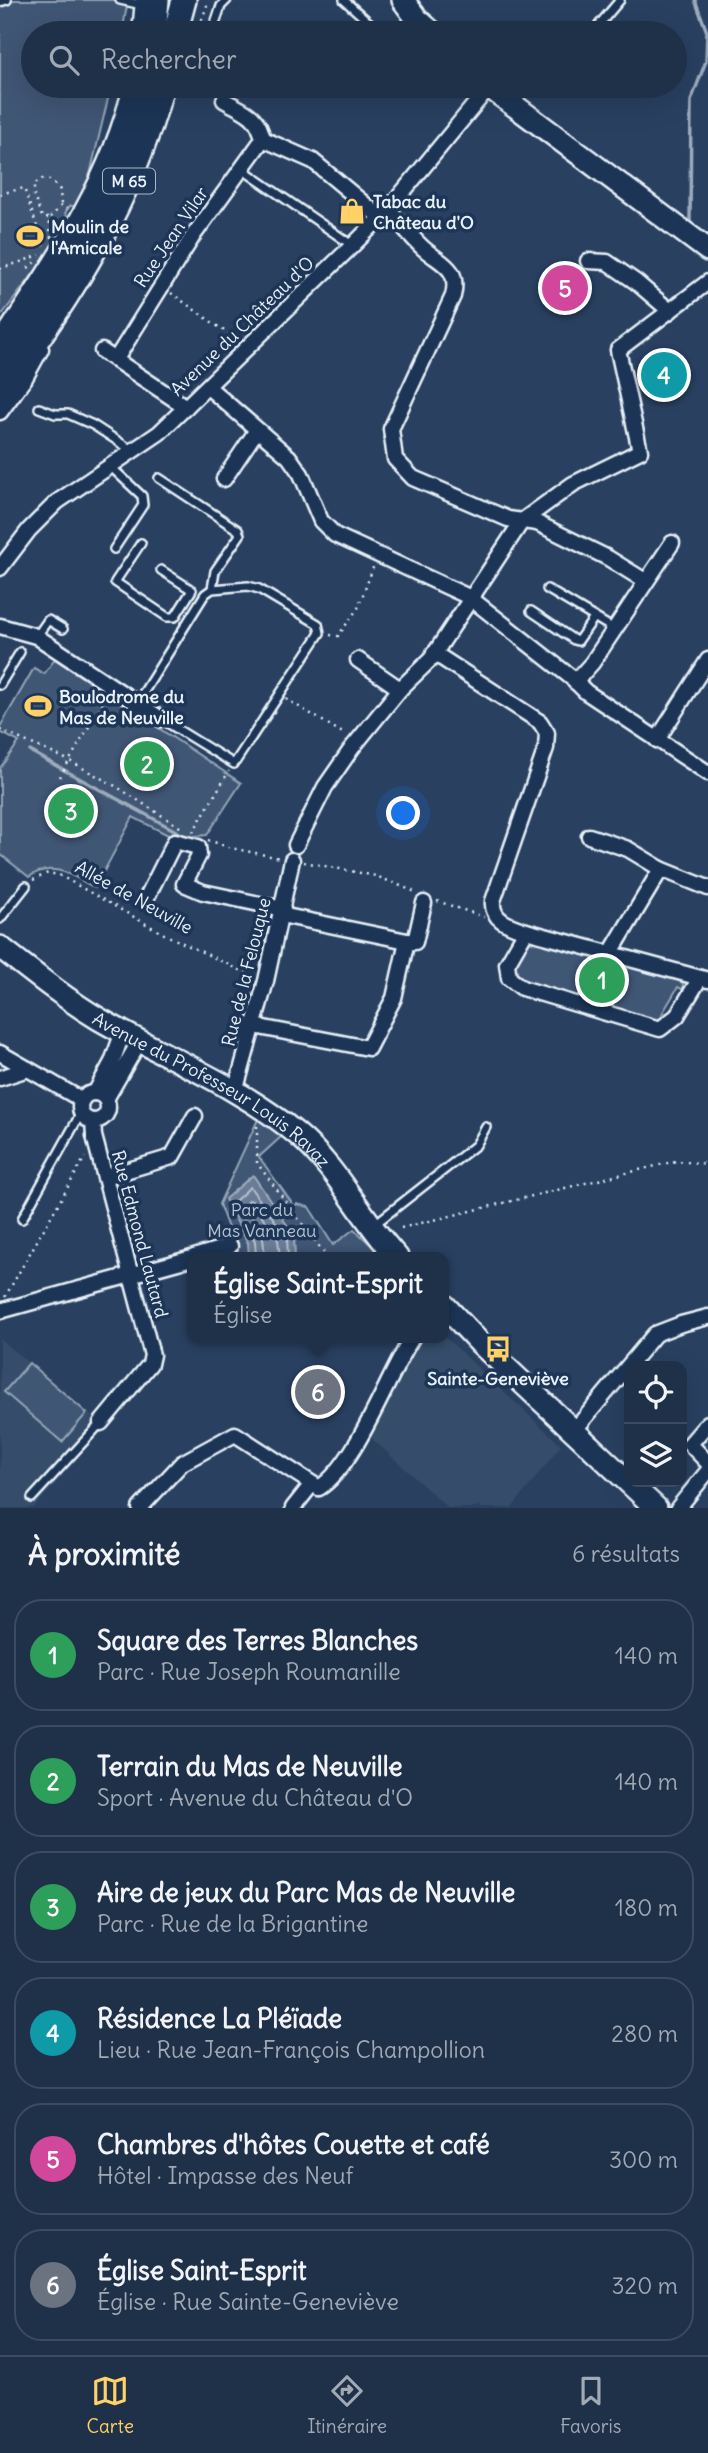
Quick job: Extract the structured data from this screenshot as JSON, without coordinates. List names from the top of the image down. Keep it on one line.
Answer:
{"streets":{"main road":["M 65"],"street":["Rue Jean Vilar","Avenue du Château d'O","Rue de la Felouque","Avenue du Professeur Louis Ravaz","Rue Edmond Lautard"],"path":["Allée de Neuville"]},"crossings":[["Allée de Neuville","Rue de la Felouque"],["Rue de la Felouque","Avenue du Professeur Louis Ravaz"]],"parks":["Parc du Mas Vanneau"],"places":{"shop":["Tabac du Château d'O"],"sports":["Moulin de l'Amicale","Boulodrome du Mas de Neuville"],"bus stop":["Sainte-Geneviève"]},"page":{"search":"Rechercher","pins":["5","4","2","3","1","6"],"popup":["Église Saint-Esprit","Église"],"heading":["À proximité","6 résultats"],"list":[{"mark":"1","name":"Square des Terres Blanches","note":"Parc · Rue Joseph Roumanille","value":"140 m"},{"mark":"2","name":"Terrain du Mas de Neuville","note":"Sport · Avenue du Château d'O","value":"140 m"},{"mark":"3","name":"Aire de jeux du Parc Mas de Neuville","note":"Parc · Rue de la Brigantine","value":"180 m"},{"mark":"4","name":"Résidence La Pléïade","note":"Lieu · Rue Jean-François Champollion","value":"280 m"},{"mark":"5","name":"Chambres d'hôtes Couette et café","note":"Hôtel · Impasse des Neuf","value":"300 m"},{"mark":"6","name":"Église Saint-Esprit","note":"Église · Rue Sainte-Geneviève","value":"320 m"}],"nav":["Carte","Itinéraire","Favoris"]}}
